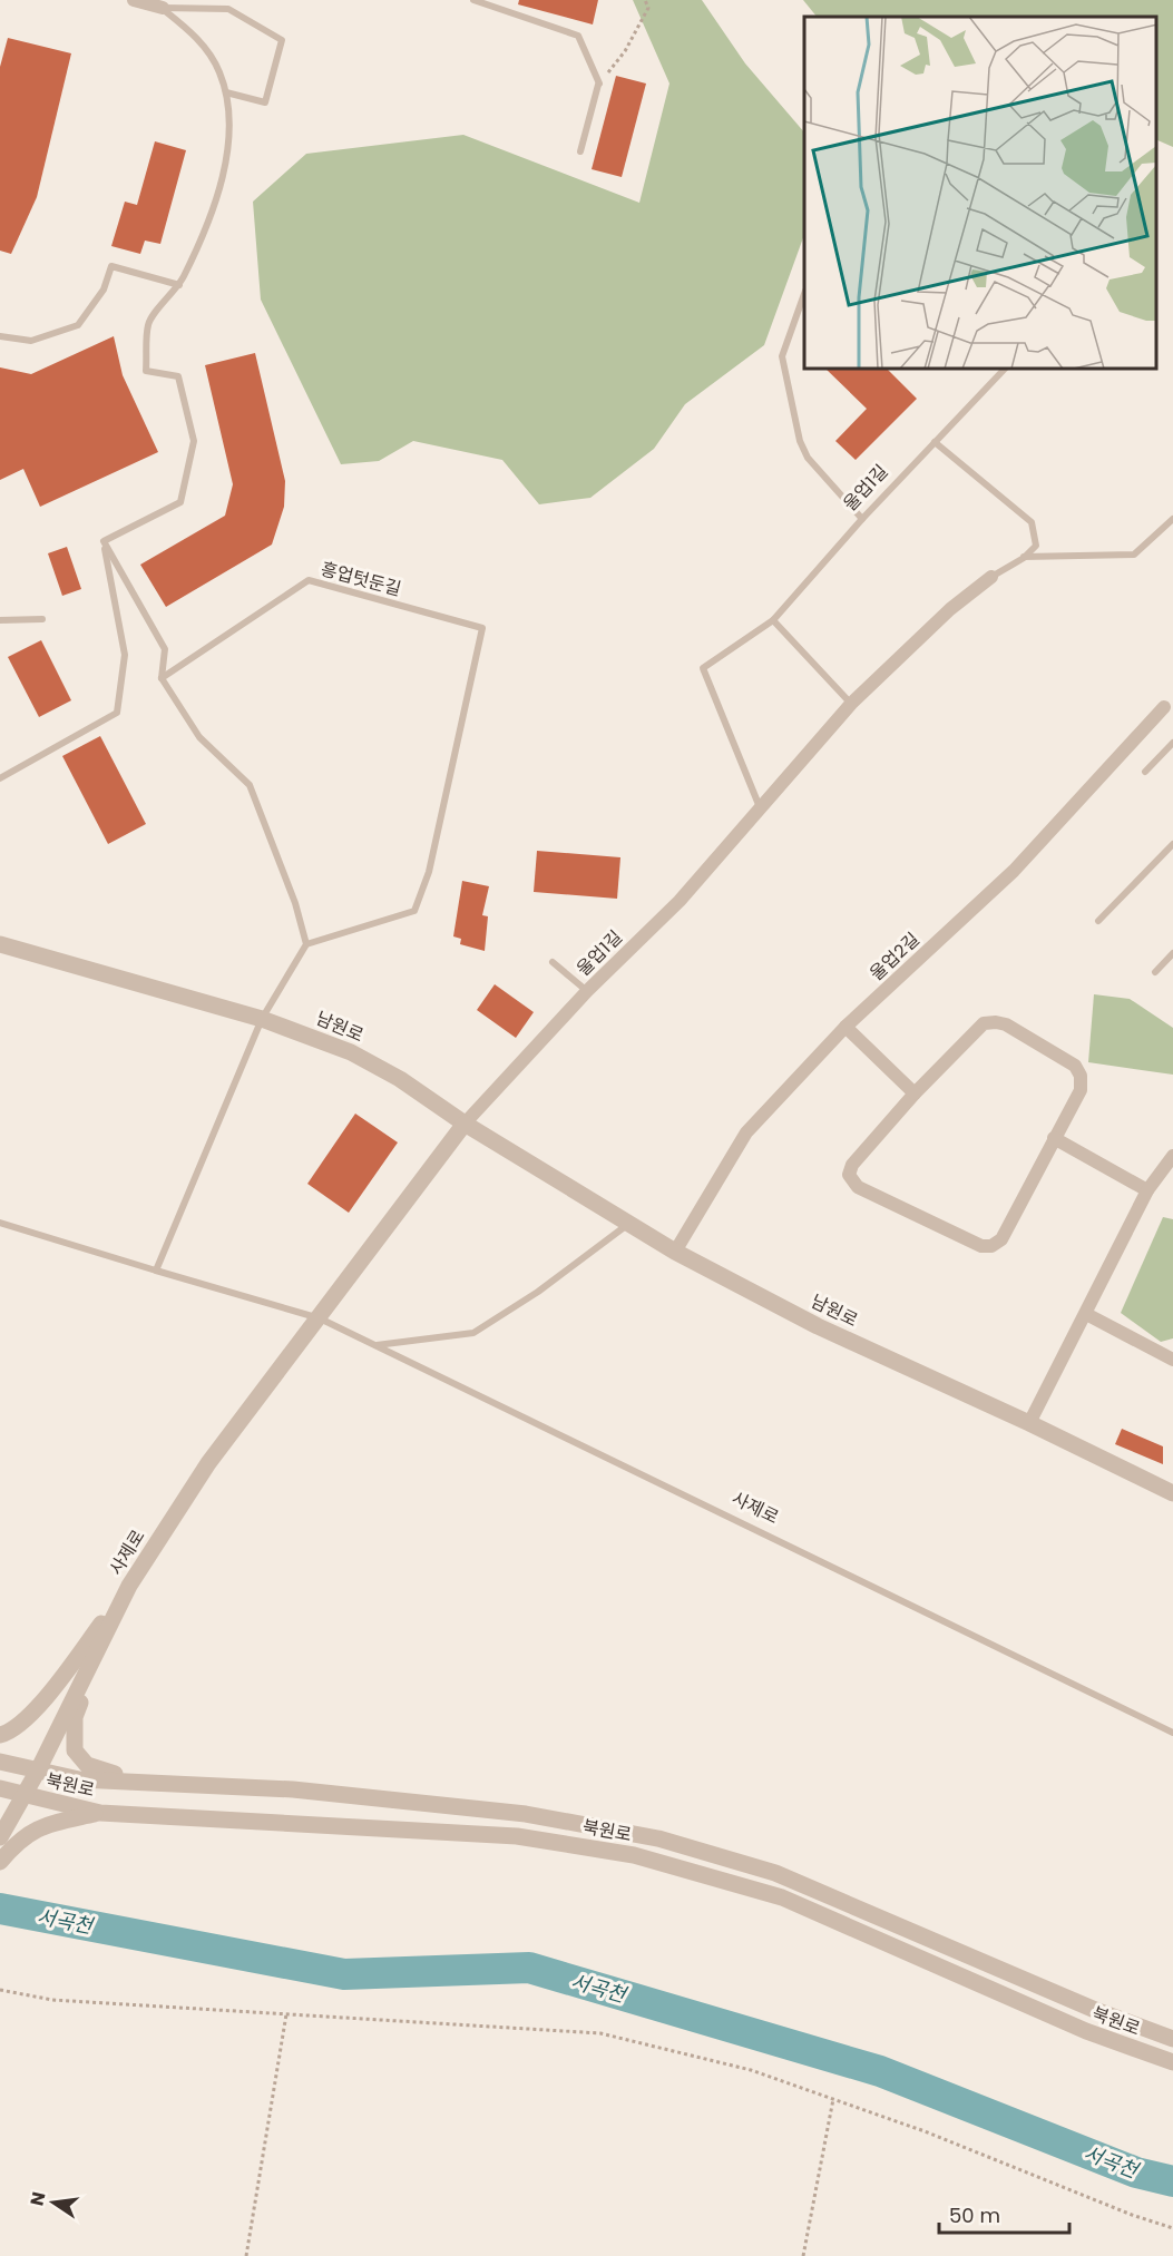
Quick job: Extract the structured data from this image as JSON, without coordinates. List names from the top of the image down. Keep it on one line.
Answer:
{"streets":{"street":["울업1길","울업2길","남원로","사제로","북원로"],"lane":["흥업텃둔길"]},"crossings":[["울업1길","남원로"],["울업1길","사제로"],["울업2길","남원로"],["남원로","사제로"],["사제로","북원로"]],"water":["서곡천"],"scale_bar":"50 m","north":"left"}
